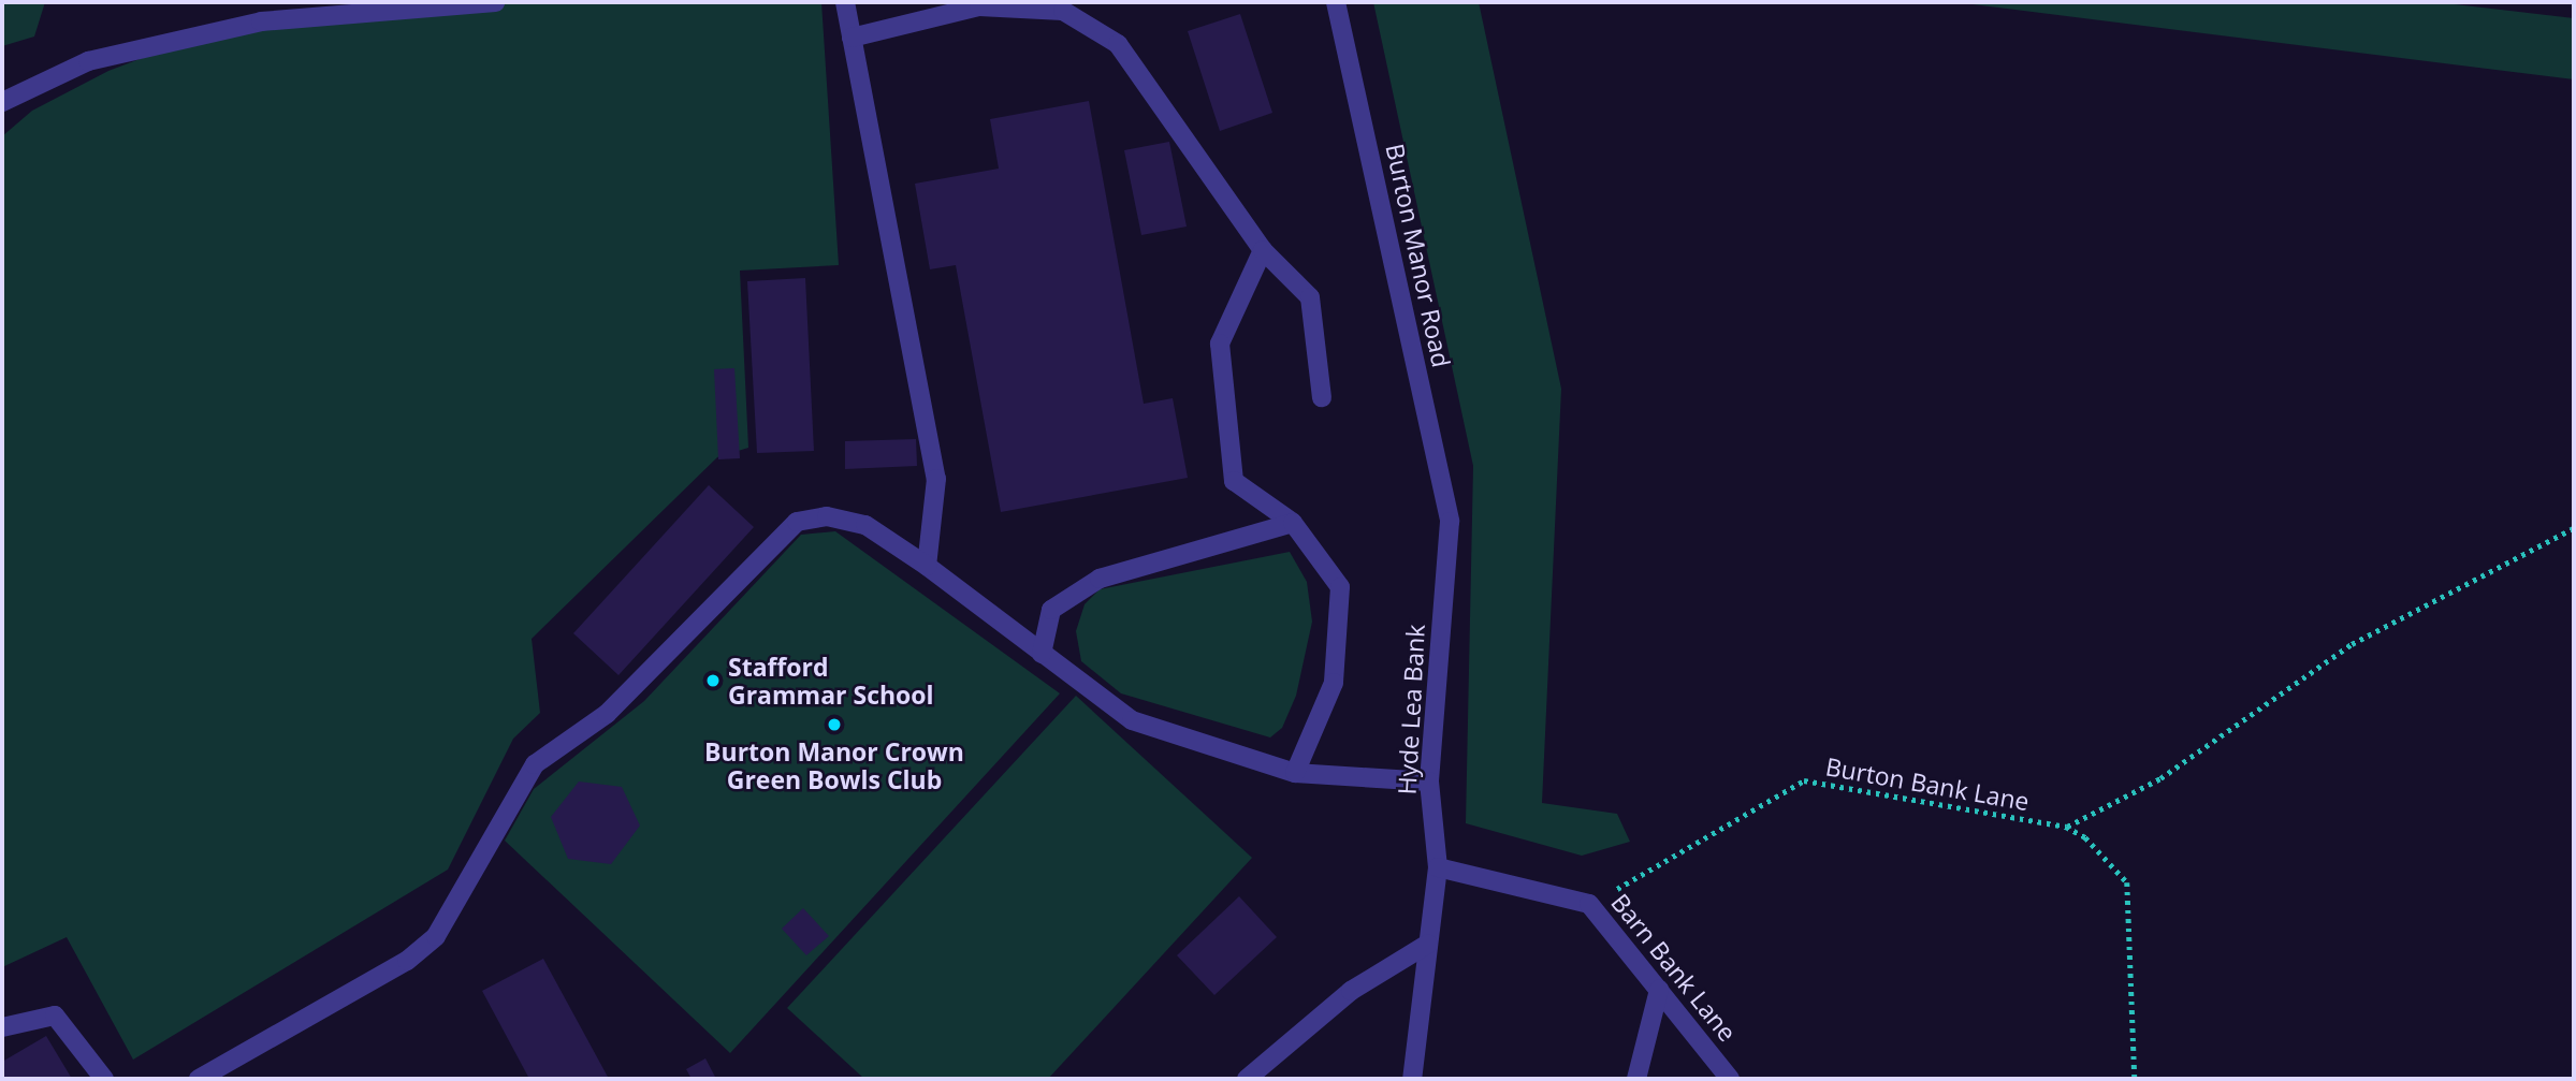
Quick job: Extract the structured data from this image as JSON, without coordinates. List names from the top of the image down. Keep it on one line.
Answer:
{"streets":{"street":["Burton Manor Road","Hyde Lea Bank","Barn Bank Lane"],"path":["Burton Bank Lane"]},"crossings":[["Burton Manor Road","Hyde Lea Bank"],["Hyde Lea Bank","Barn Bank Lane"],["Burton Bank Lane","Barn Bank Lane"]],"places":["Stafford Grammar School","Burton Manor Crown Green Bowls Club"]}
